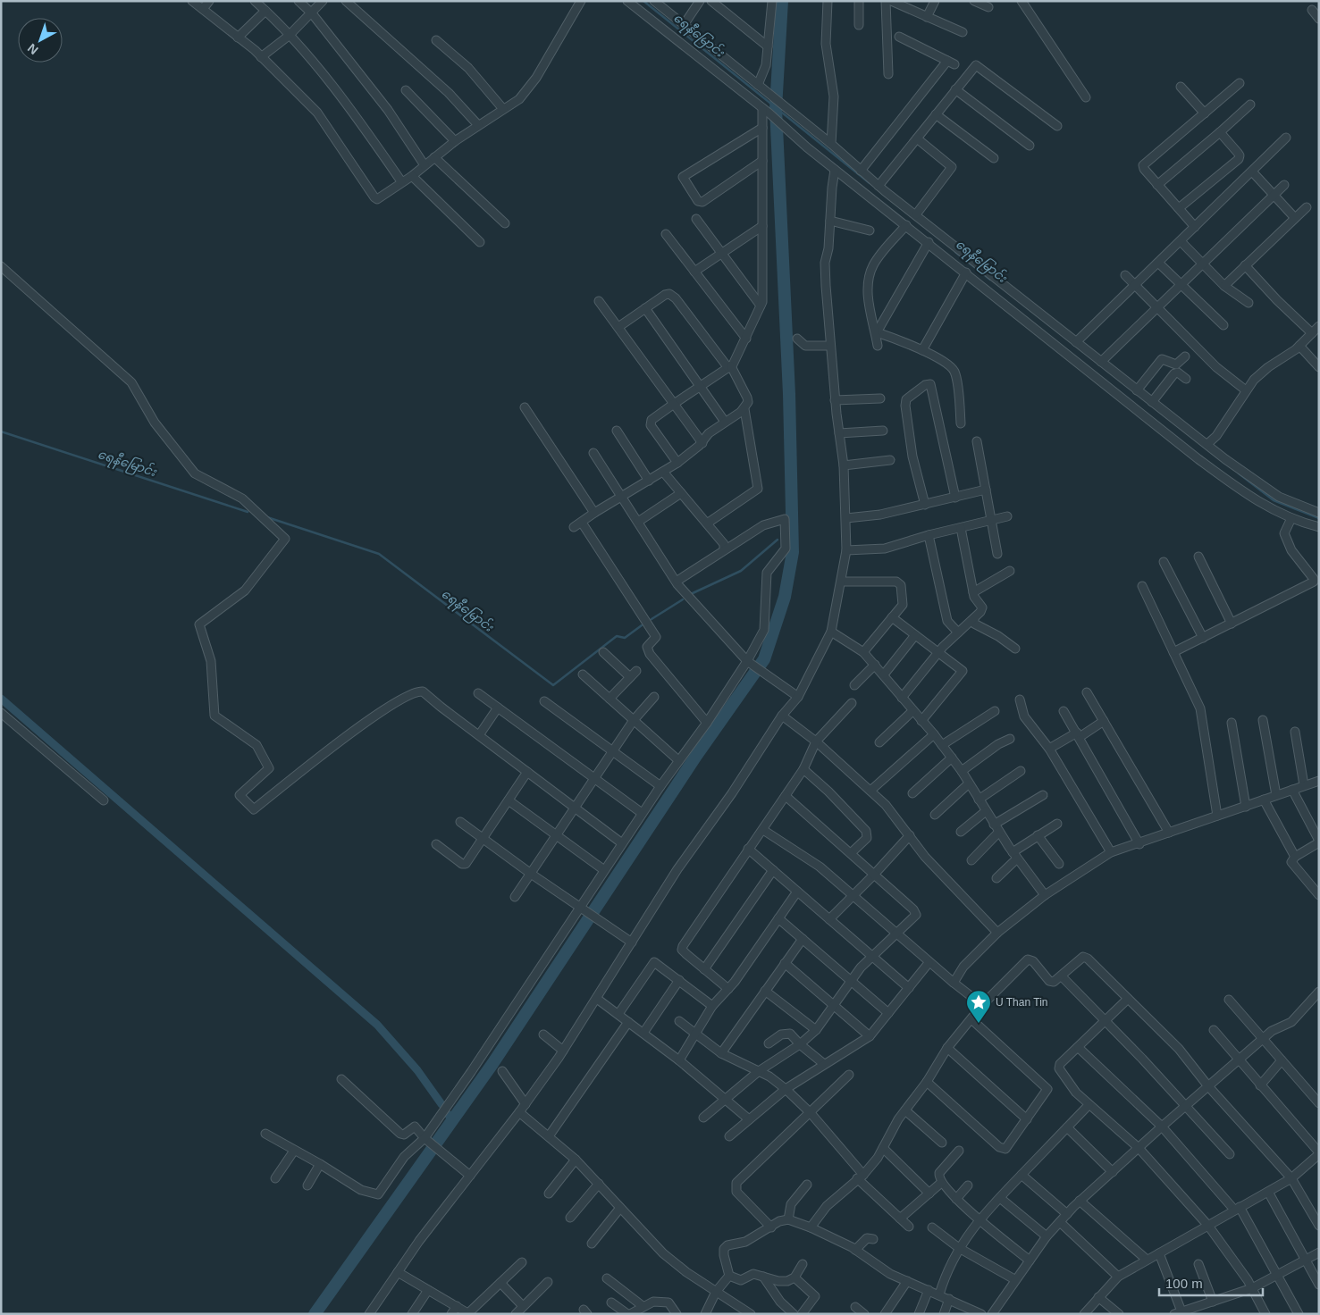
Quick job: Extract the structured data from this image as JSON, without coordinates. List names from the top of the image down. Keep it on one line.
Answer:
{"water":["ရေနီမြောင်း"],"places":{"place":["U Than Tin"]},"scale_bar":"100 m","north":"bottom left"}
